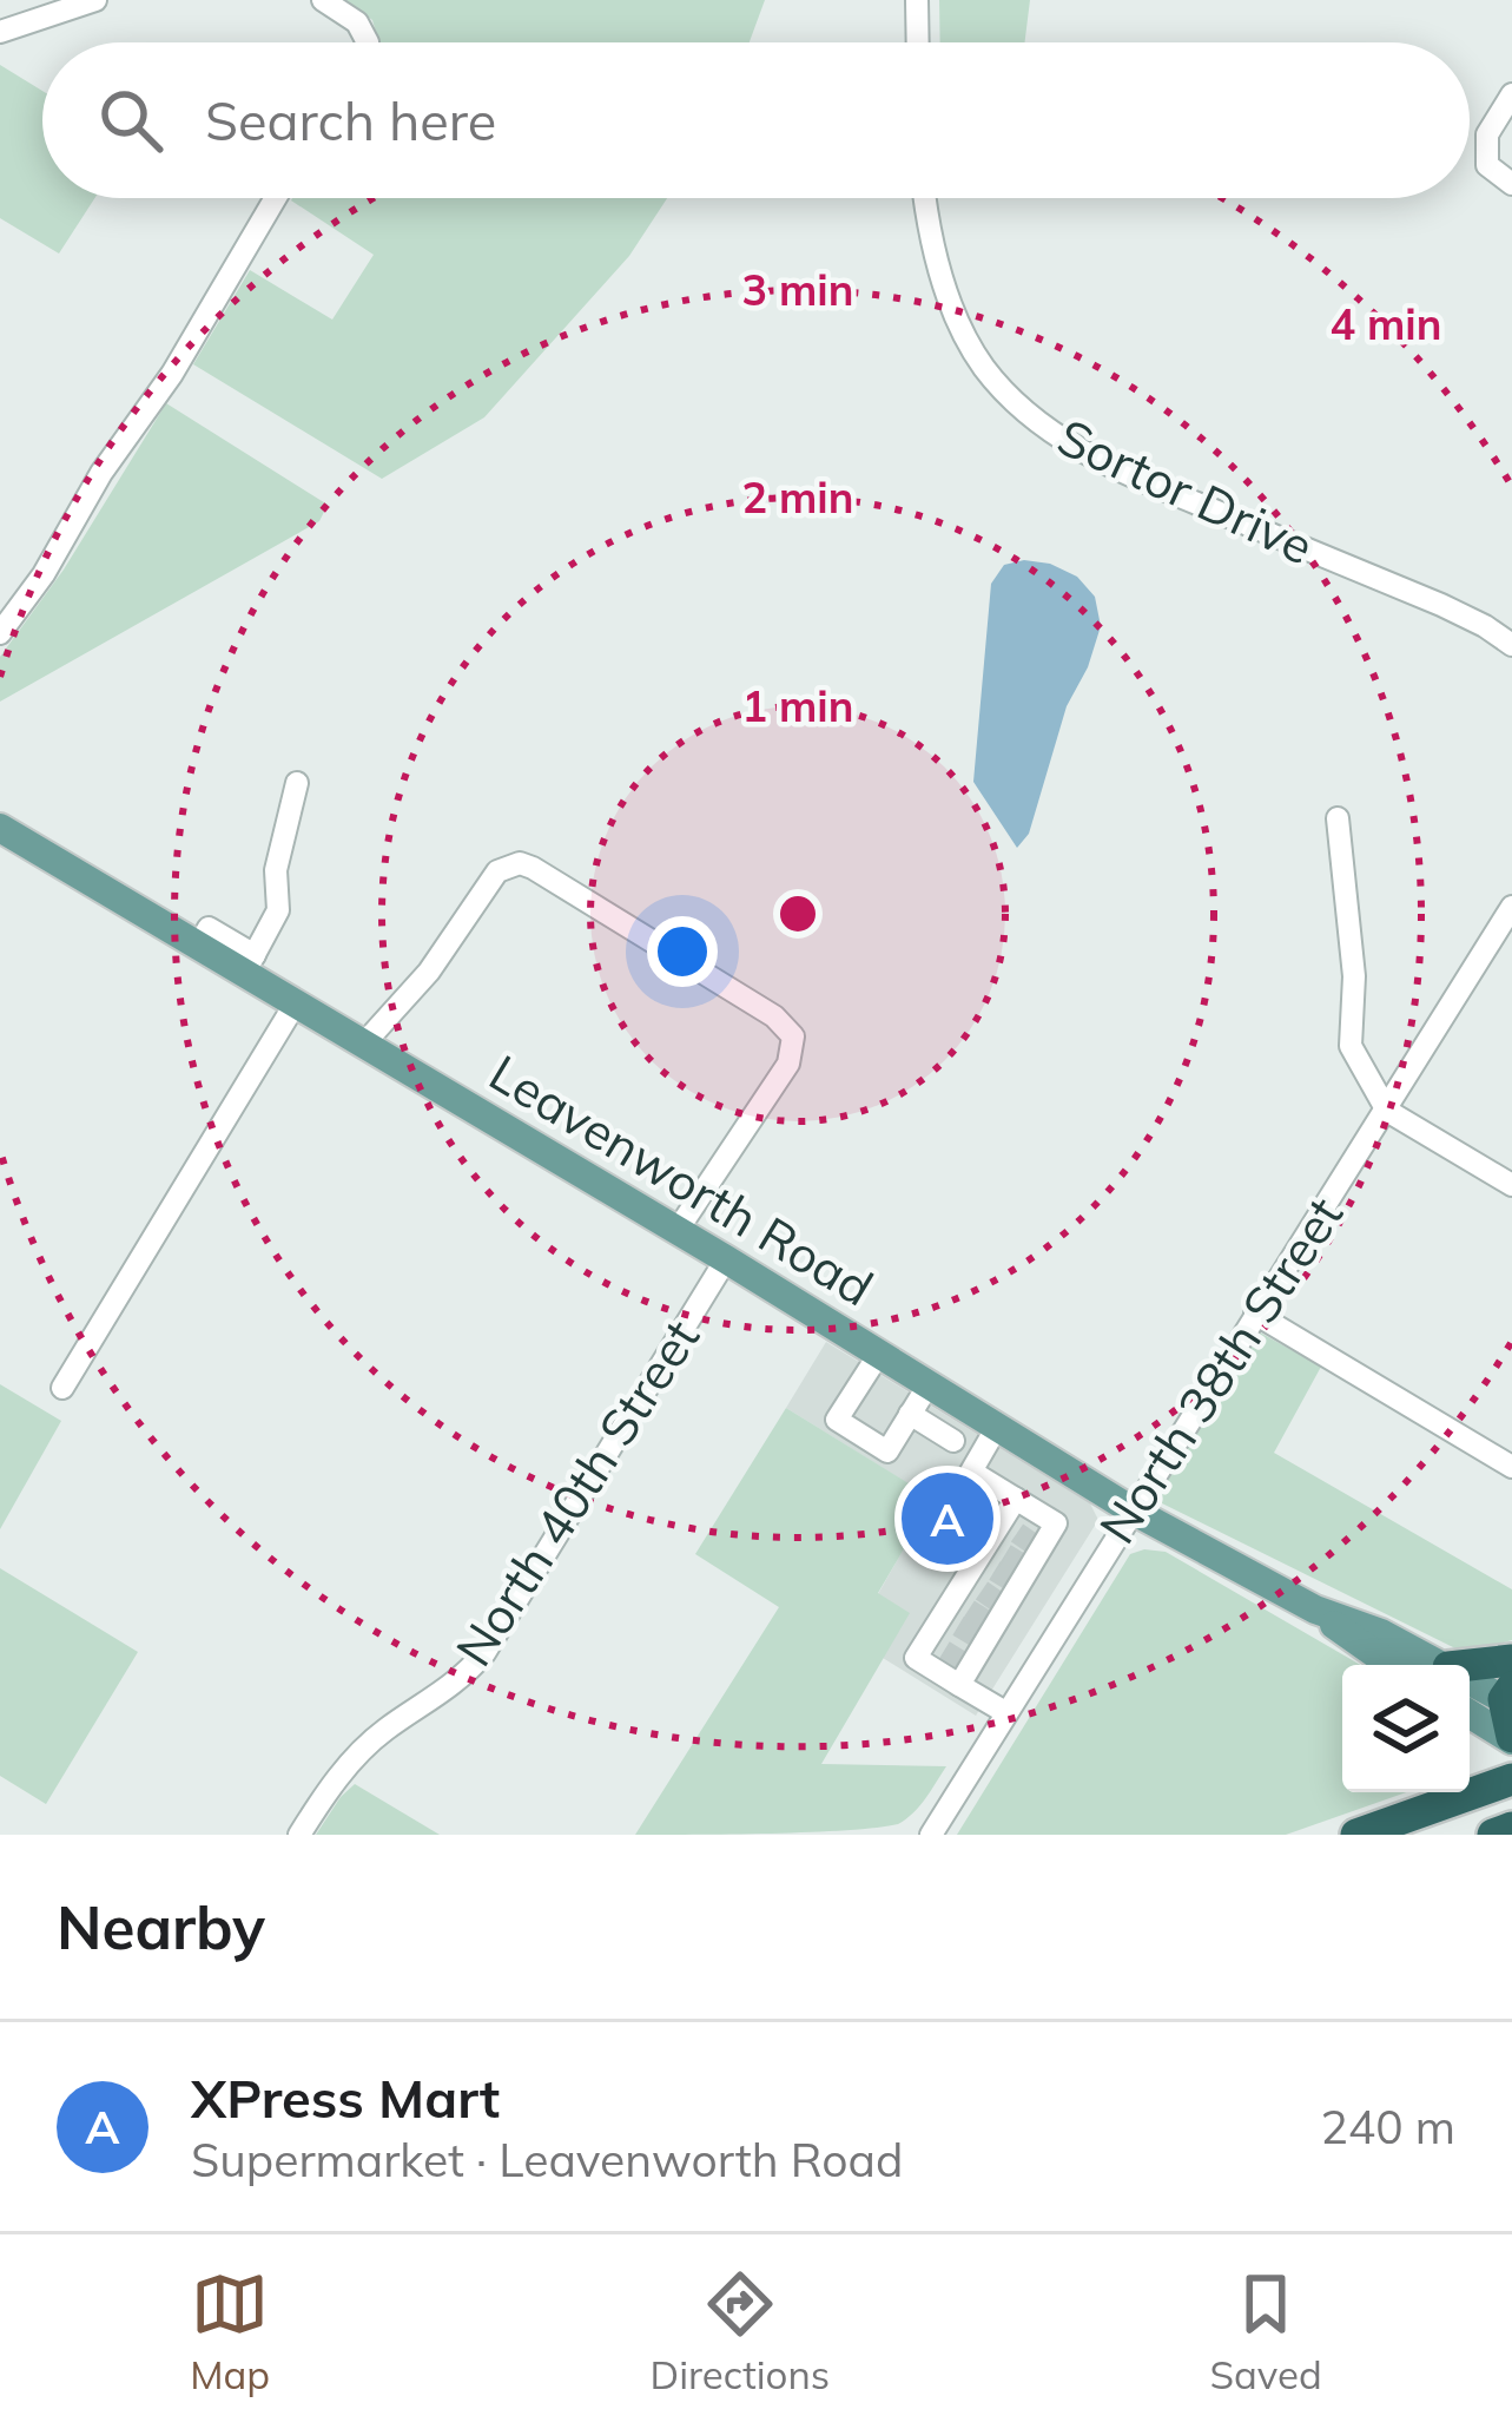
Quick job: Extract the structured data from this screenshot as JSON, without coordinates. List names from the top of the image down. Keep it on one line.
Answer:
{"streets":{"main road":["Leavenworth Road"],"street":["Sortor Drive","North 38th Street","North 40th Street"]},"crossings":[["Leavenworth Road","North 38th Street"],["Leavenworth Road","North 40th Street"]],"page":{"search":"Search here","pins":"A","heading":"Nearby","list":[{"mark":"A","name":"XPress Mart","note":"Supermarket · Leavenworth Road","value":"240 m"}],"nav":["Map","Directions","Saved"]},"rings":["3 min","4 min","2 min","1 min"]}
